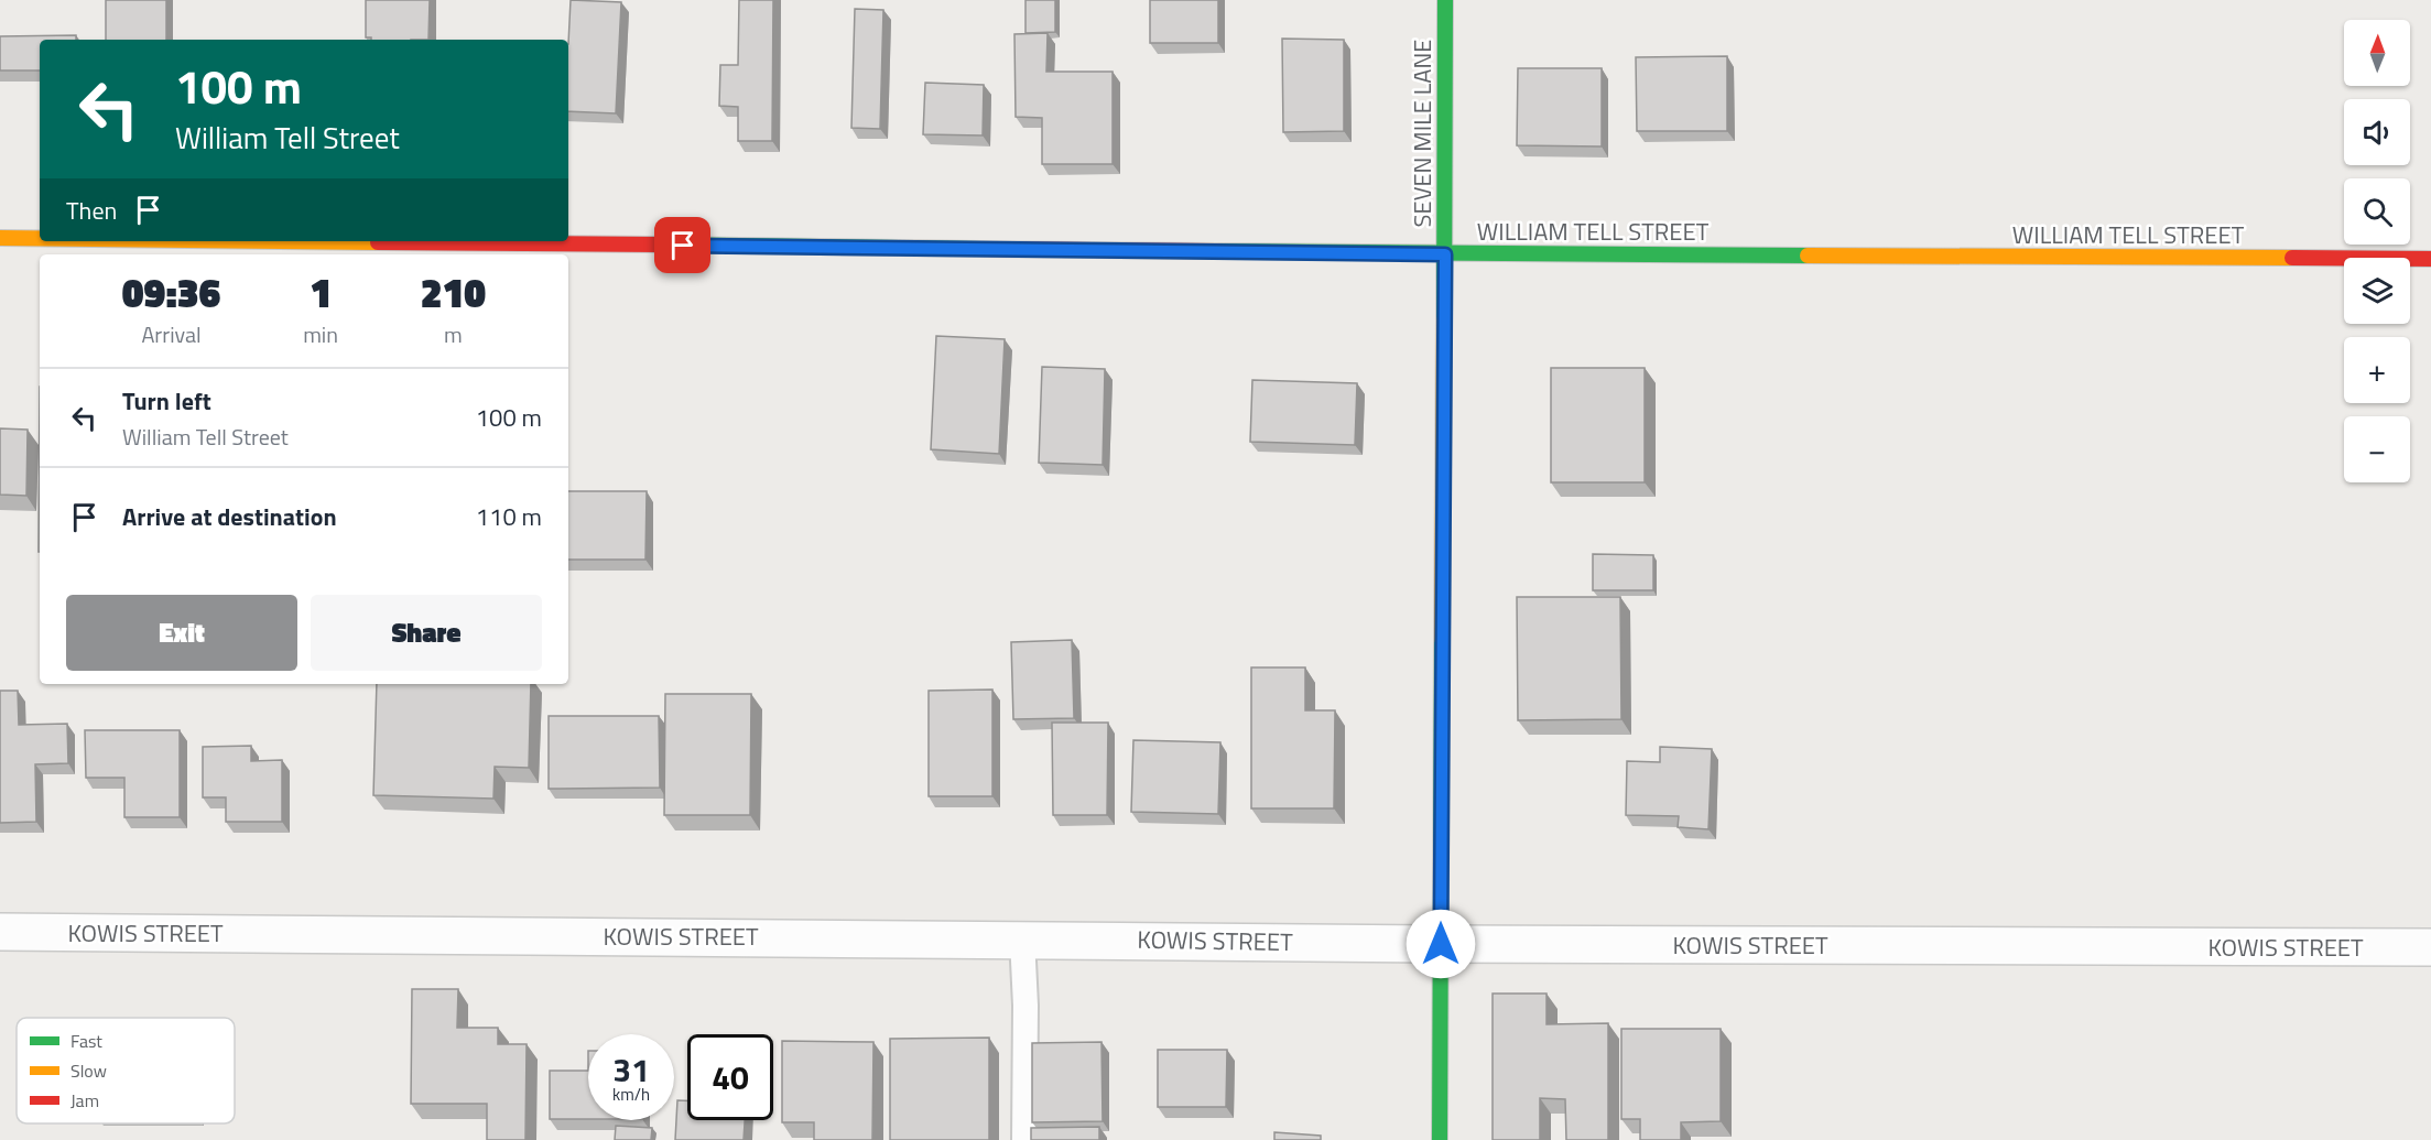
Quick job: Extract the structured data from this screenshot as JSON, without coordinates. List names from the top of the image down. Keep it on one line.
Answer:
{"streets":{"street":["SEVEN MILE LANE","WILLIAM TELL STREET","KOWIS STREET"]},"crossings":[["SEVEN MILE LANE","WILLIAM TELL STREET"],["SEVEN MILE LANE","KOWIS STREET"]],"legend":["Fast","Slow","Jam"],"north":"top","page":{"map_buttons":["+","−"],"turn":["100 m","William Tell Street"],"then":"Then","eta":["09:36","Arrival","1","min","210","m"],"list":[{"name":"Turn left","note":"William Tell Street","value":"100 m"},{"name":"Arrive at destination","value":"110 m"}],"buttons":["Exit","Share"],"speed":"31 km/h","limit":"40"}}
